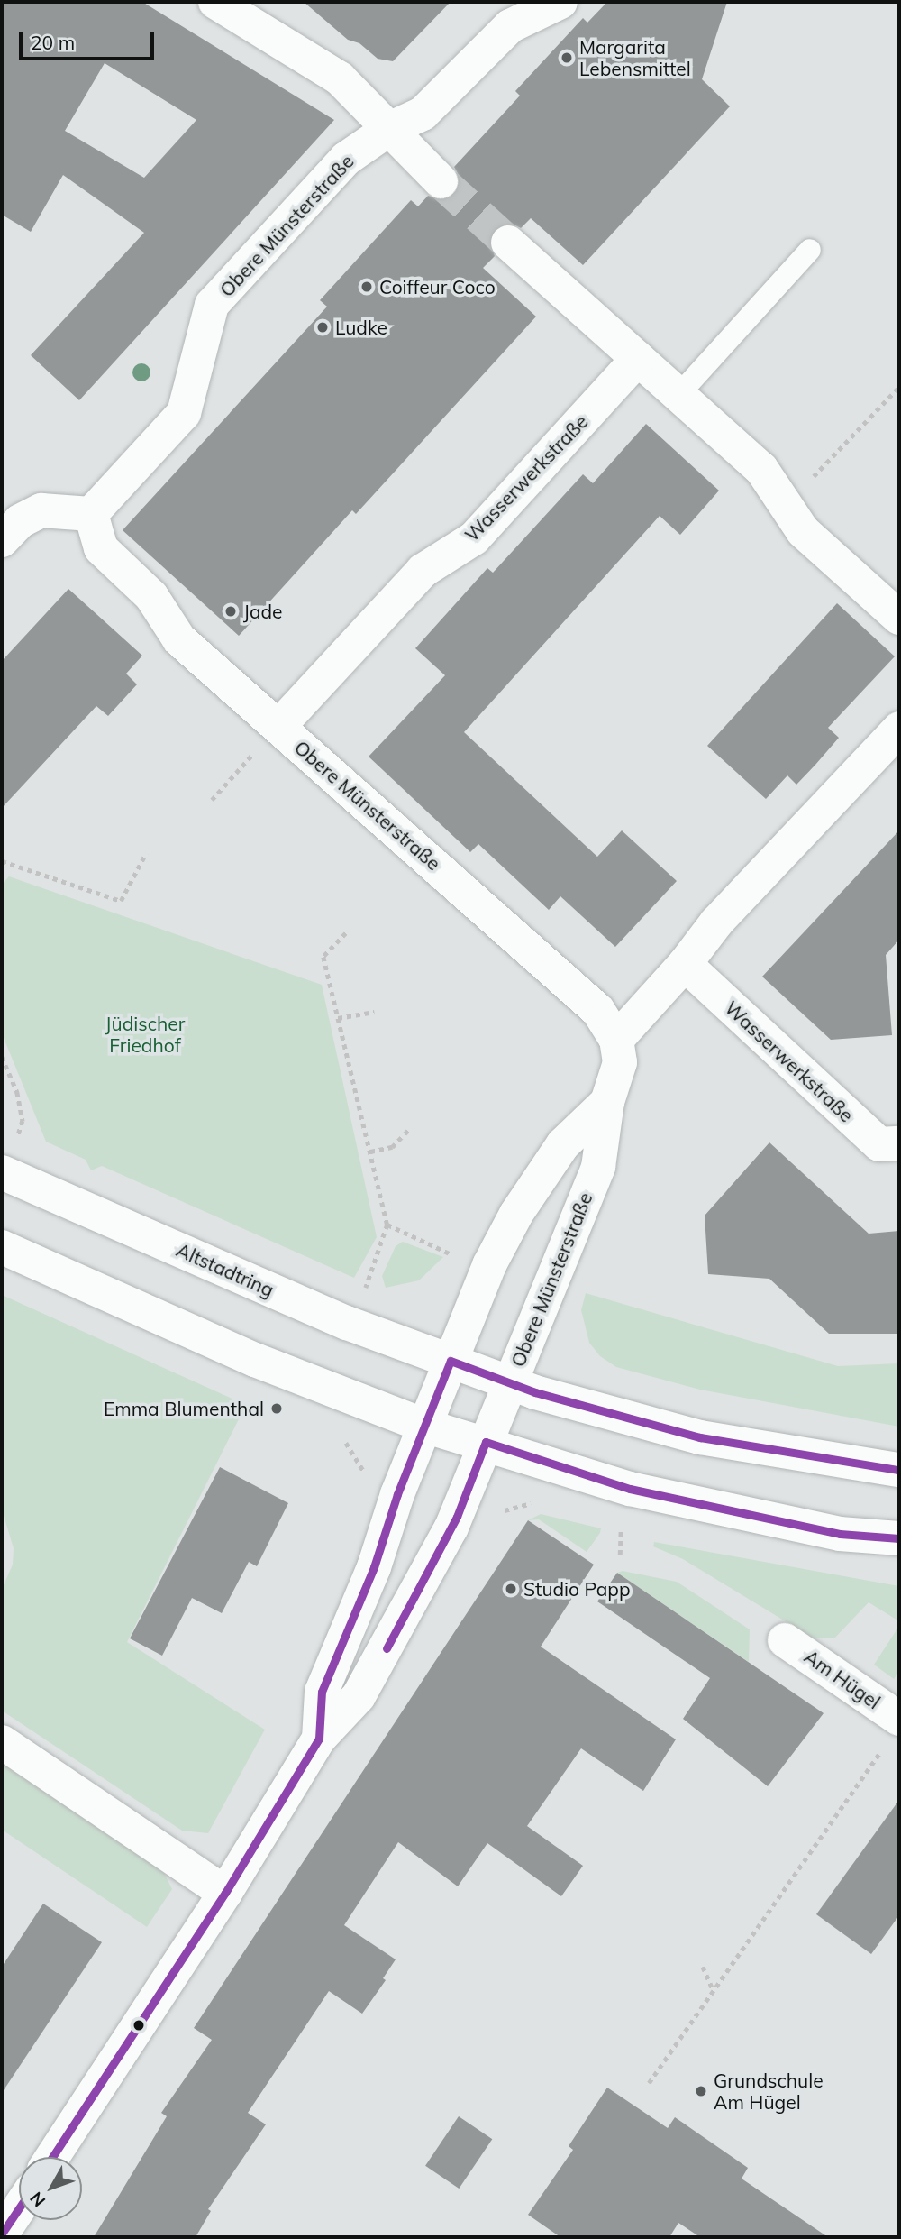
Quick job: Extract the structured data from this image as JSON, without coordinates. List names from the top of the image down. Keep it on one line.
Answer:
{"streets":{"street":["Obere Münsterstraße","Wasserwerkstraße","Altstadtring","Am Hügel"]},"crossings":[["Obere Münsterstraße","Wasserwerkstraße"],["Obere Münsterstraße","Altstadtring"]],"parks":["Jüdischer Friedhof"],"places":["Margarita Lebensmittel","Coiffeur Coco","Ludke","Jade","Emma Blumenthal","Studio Papp","Grundschule Am Hügel"],"scale_bar":"20 m","north":"bottom left"}
